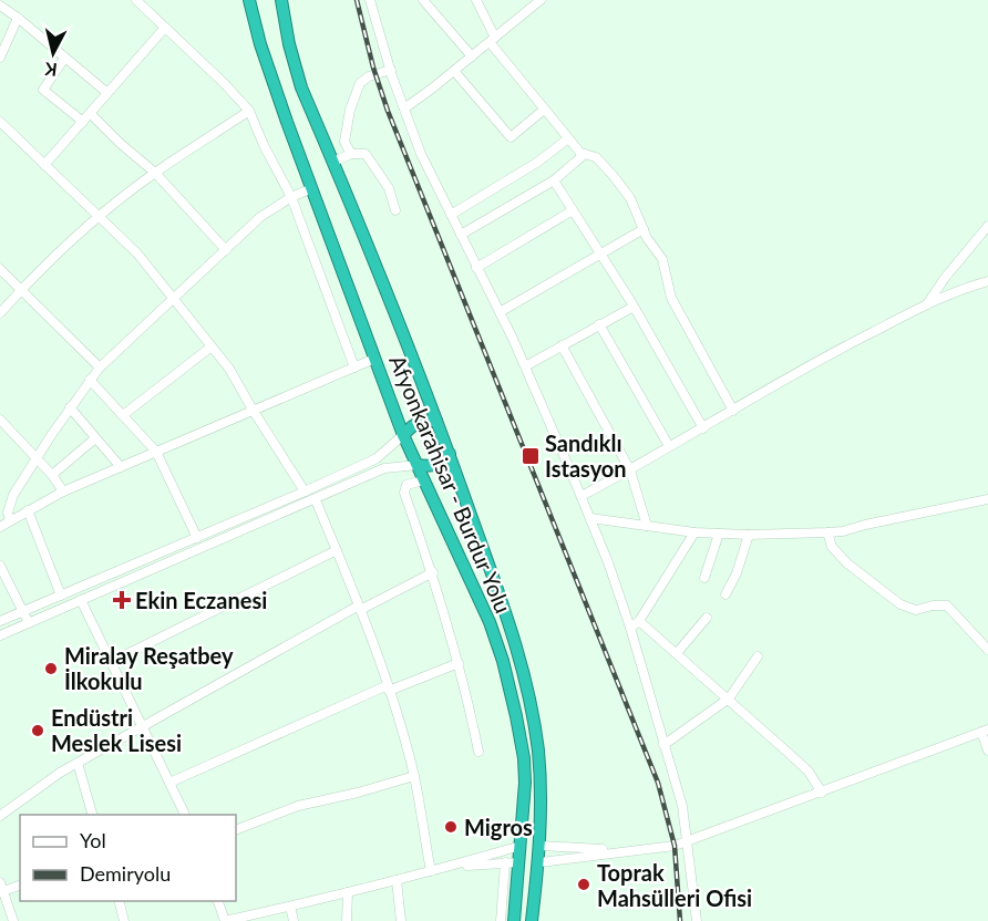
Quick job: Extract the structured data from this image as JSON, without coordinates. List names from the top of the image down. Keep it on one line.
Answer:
{"streets":{"highway":["Afyonkarahisar - Burdur Yolu"]},"places":{"transit":["Sandıklı Istasyon"],"health":["Ekin Eczanesi"],"other":["Miralay Reşatbey İlkokulu","Endüstri Meslek Lisesi","Migros","Toprak Mahsülleri Ofisi"]},"legend":["Yol","Demiryolu"],"north":"bottom"}
